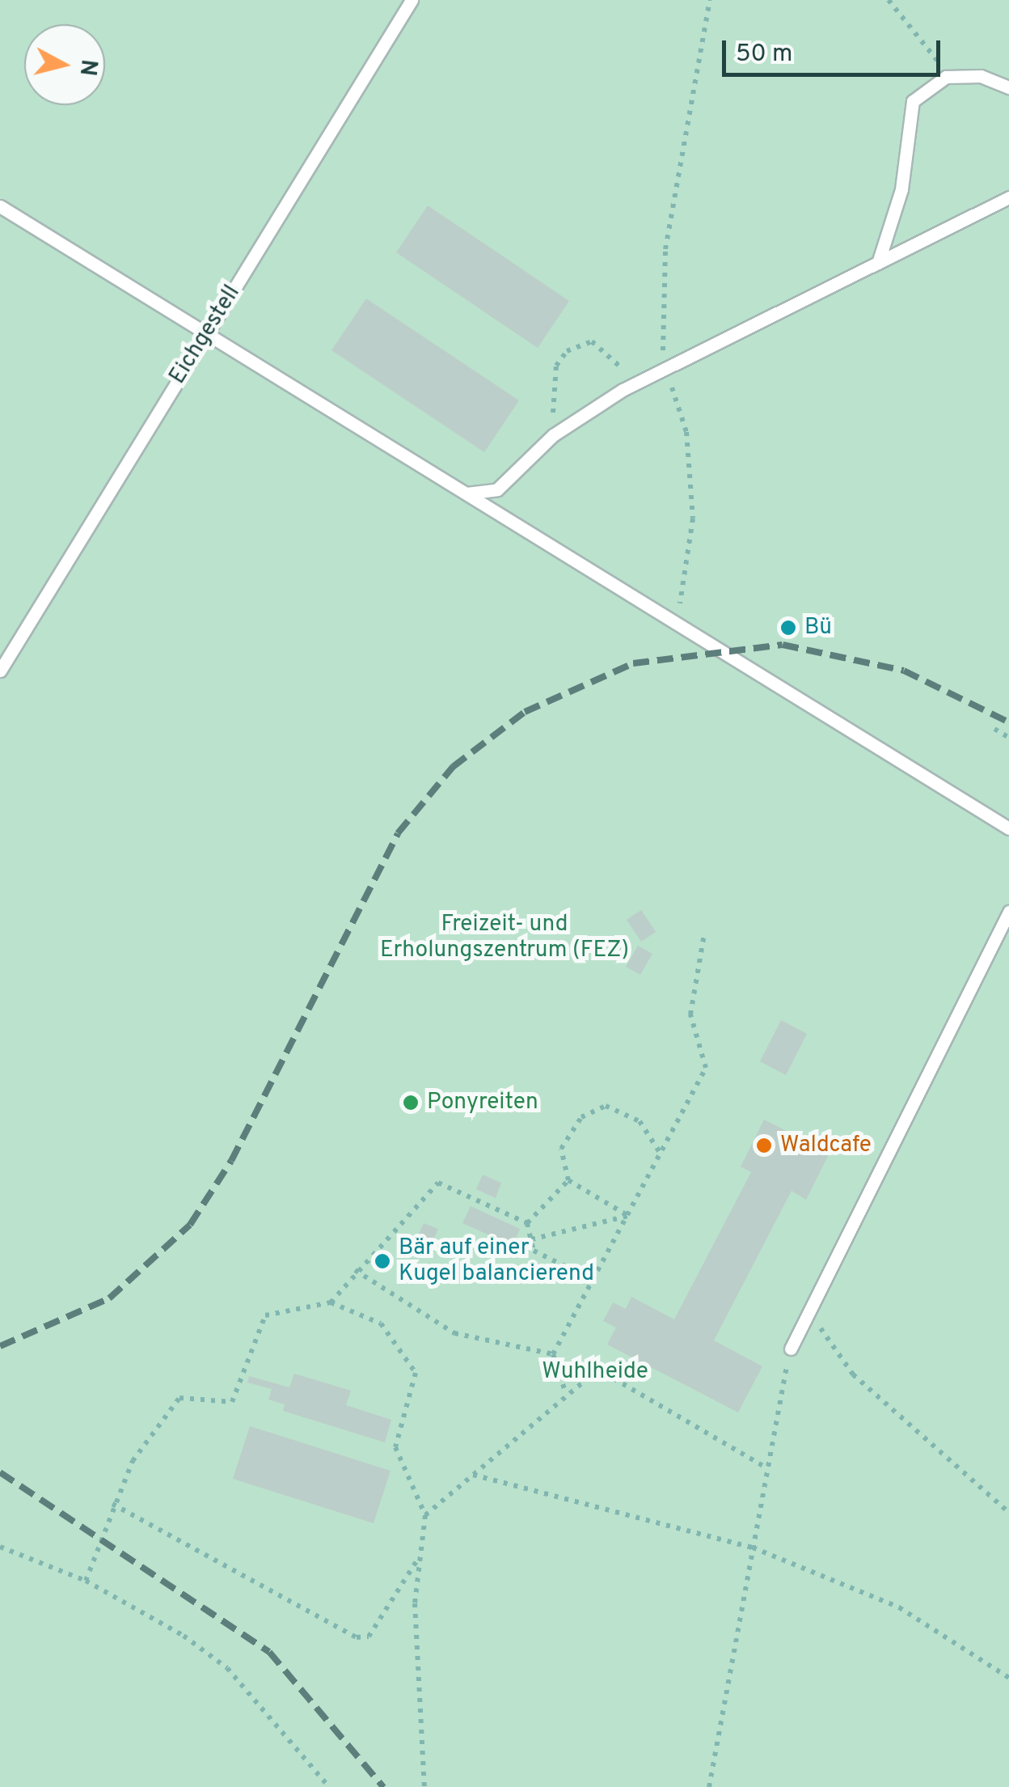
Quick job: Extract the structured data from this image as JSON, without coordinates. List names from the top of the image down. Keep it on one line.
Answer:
{"streets":{"lane":["Eichgestell"]},"parks":["Freizeit- und Erholungszentrum (FEZ)","Wuhlheide"],"places":["Bü","Ponyreiten","Waldcafe","Bär auf einer Kugel balancierend"],"scale_bar":"50 m","north":"right"}
